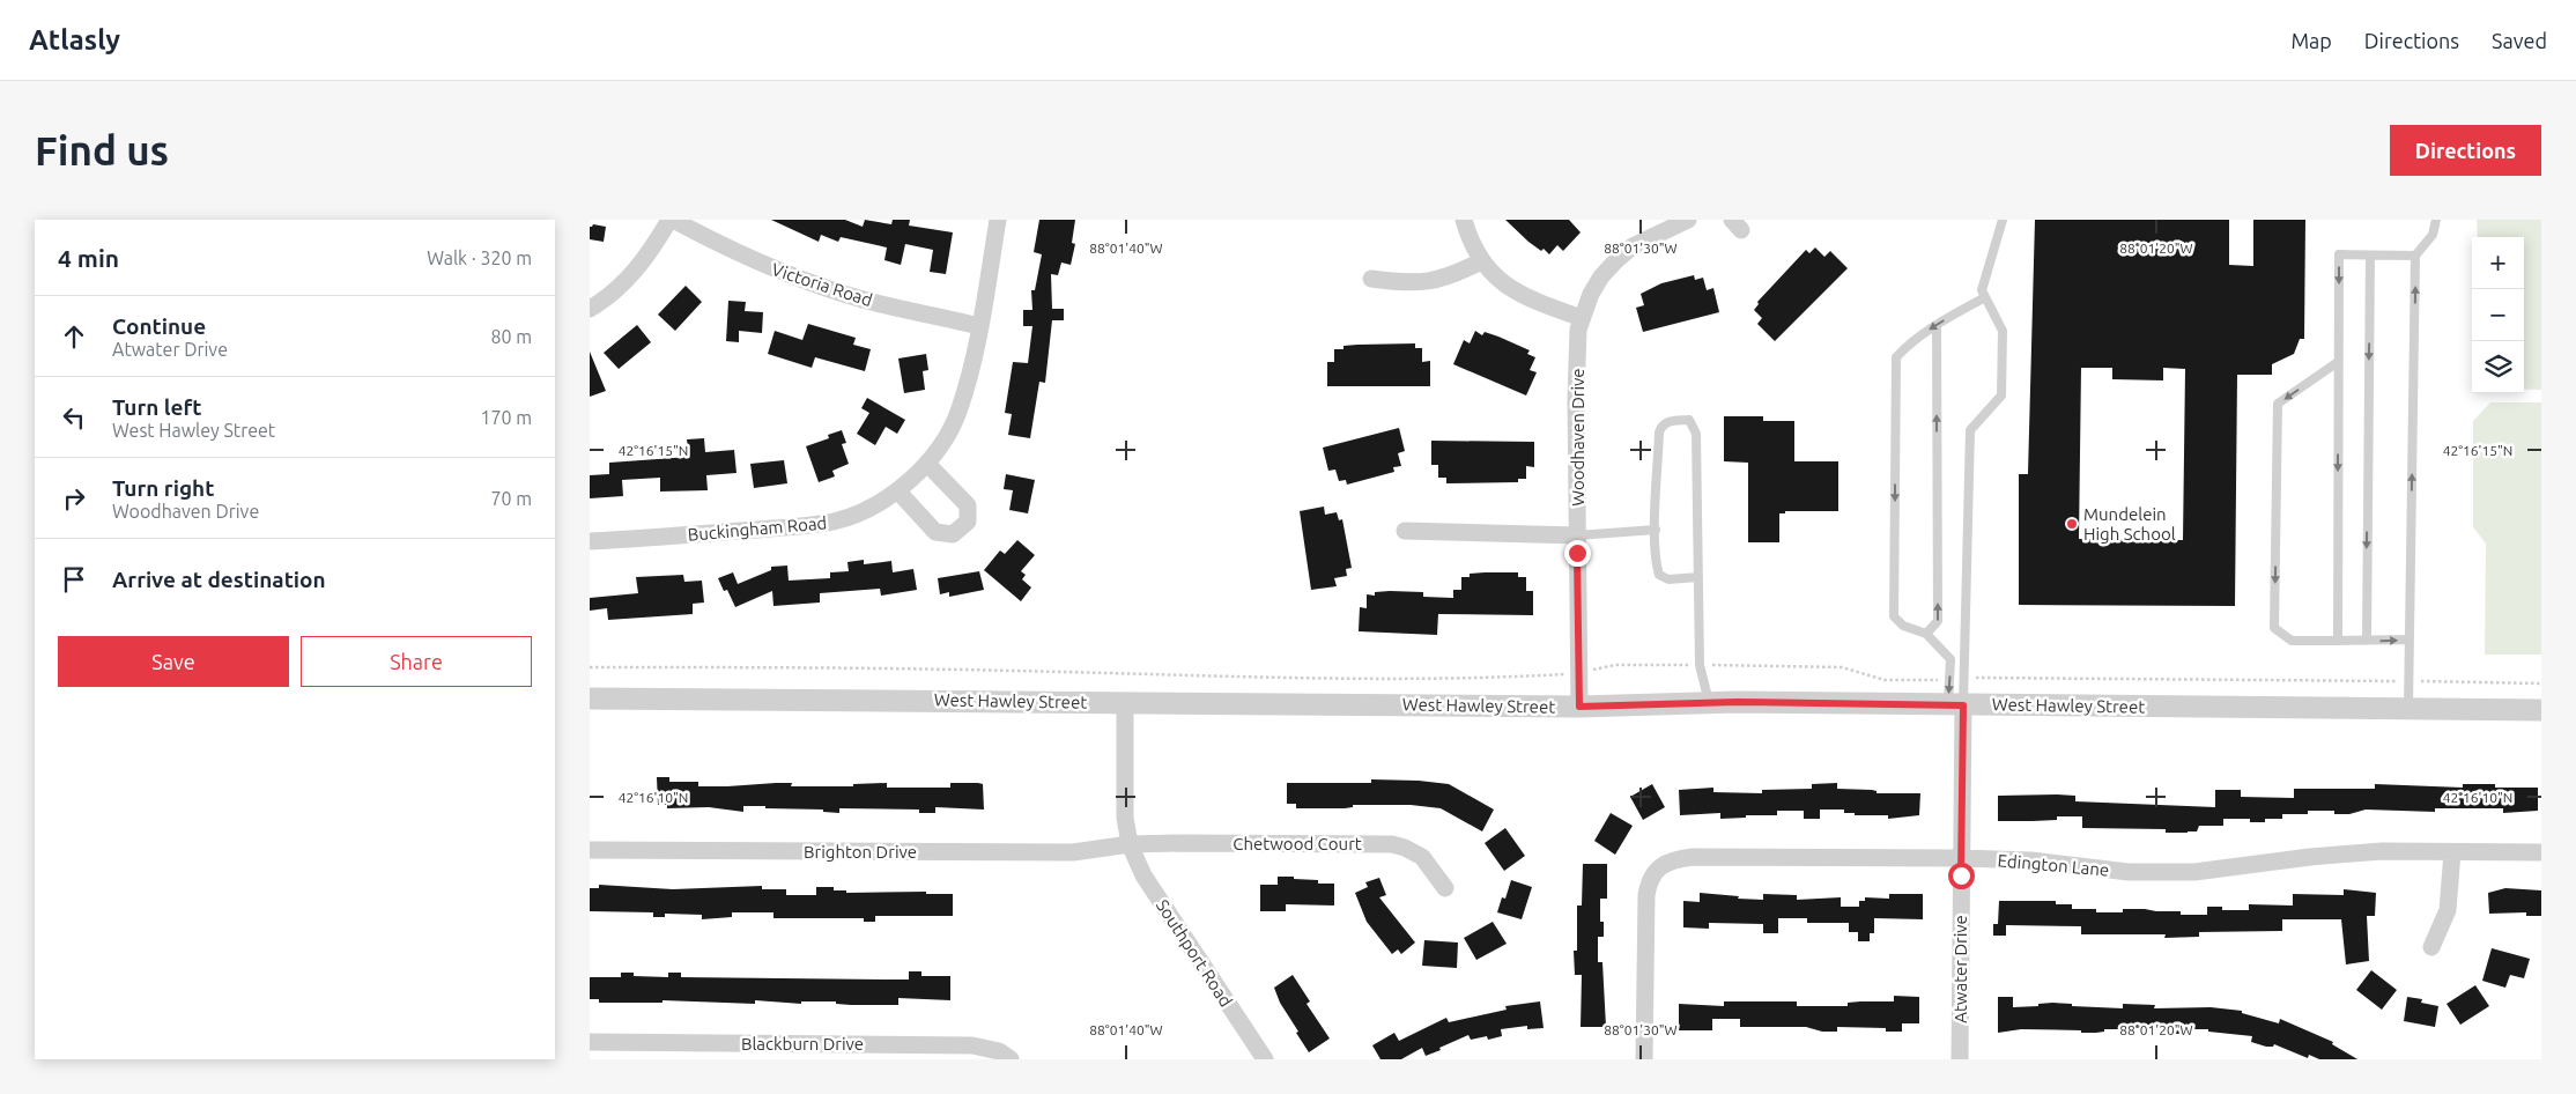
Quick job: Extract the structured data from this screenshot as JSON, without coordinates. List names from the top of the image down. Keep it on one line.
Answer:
{"streets":{"street":["Victoria Road","Woodhaven Drive","Buckingham Road","West Hawley Street","Chetwood Court","Brighton Drive","Edington Lane","Southport Road","Atwater Drive","Blackburn Drive"]},"crossings":[["Victoria Road","Buckingham Road"],["Woodhaven Drive","West Hawley Street"],["West Hawley Street","Southport Road"],["West Hawley Street","Atwater Drive"],["Chetwood Court","Brighton Drive"],["Chetwood Court","Southport Road"],["Brighton Drive","Southport Road"],["Edington Lane","Atwater Drive"]],"places":["Mundelein High School"],"page":{"header":"Atlasly","nav":["Map","Directions","Saved"],"buttons":["Directions",["Save","Share"]],"title":"Find us","heading":["4 min","Walk · 320 m"],"map_buttons":["+","−"],"list":[["Continue","Atwater Drive","80 m"],["Turn left","West Hawley Street","170 m"],["Turn right","Woodhaven Drive","70 m"],"Arrive at destination"]},"coordinates":["88°01'40\"W","88°01'30\"W","88°01'20\"W","42°16'15\"N","42°16'10\"N"]}
